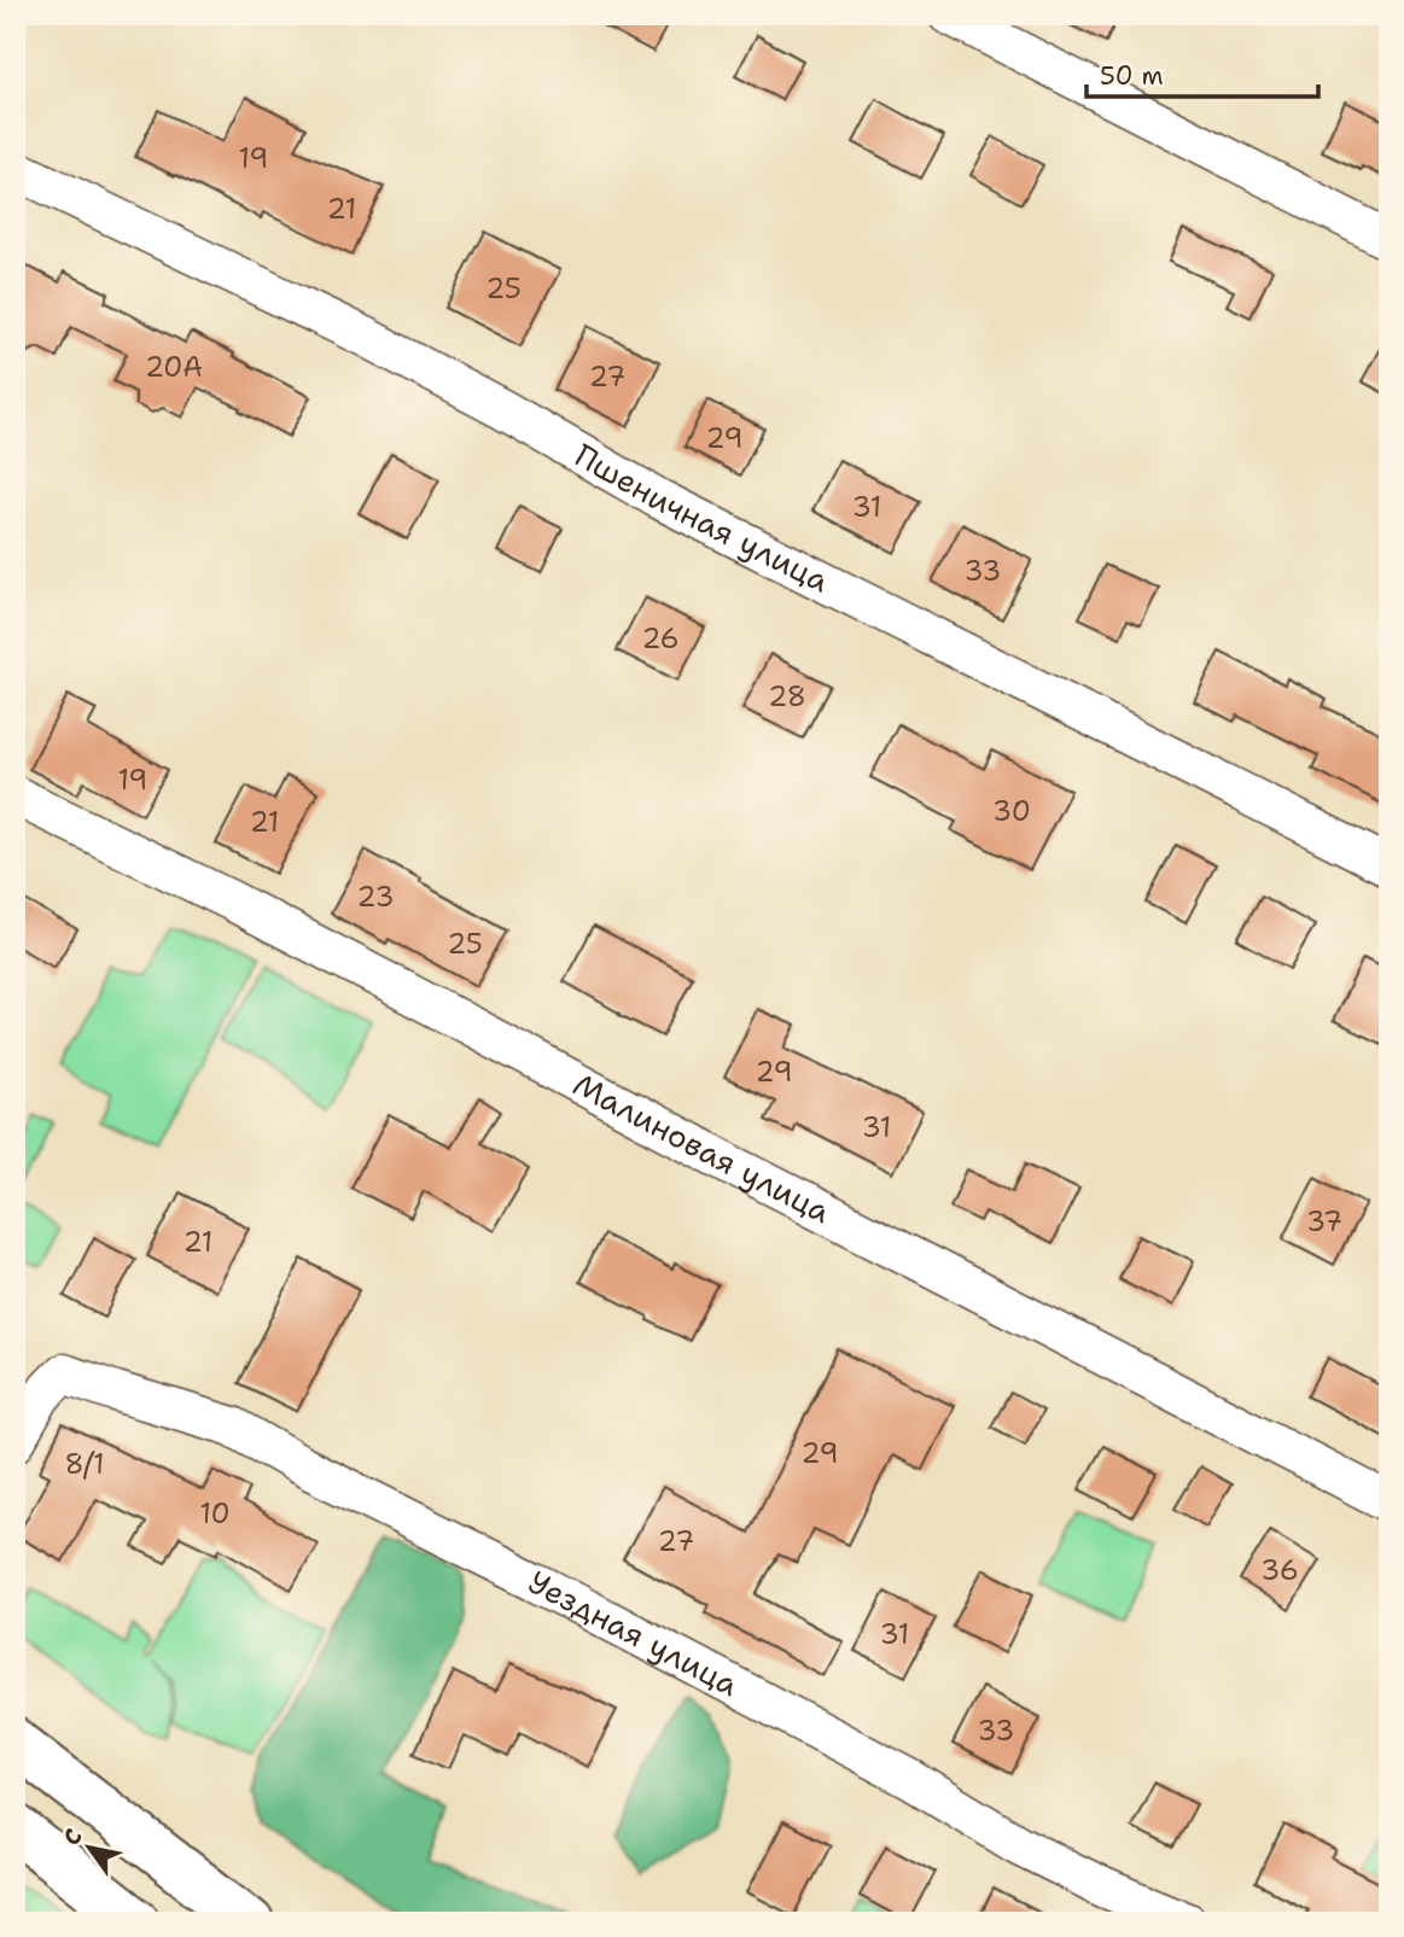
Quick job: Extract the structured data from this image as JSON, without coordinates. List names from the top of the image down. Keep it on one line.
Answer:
{"streets":{"street":["Пшеничная улица","Малиновая улица","Уездная улица"]},"house_numbers":["19","21","25","20А","27","29","31","33","26","28","19","30","21","23","25","29","31","37","21","29","8/1","10","27","36","31","33"],"scale_bar":"50 m","north":"top left"}
